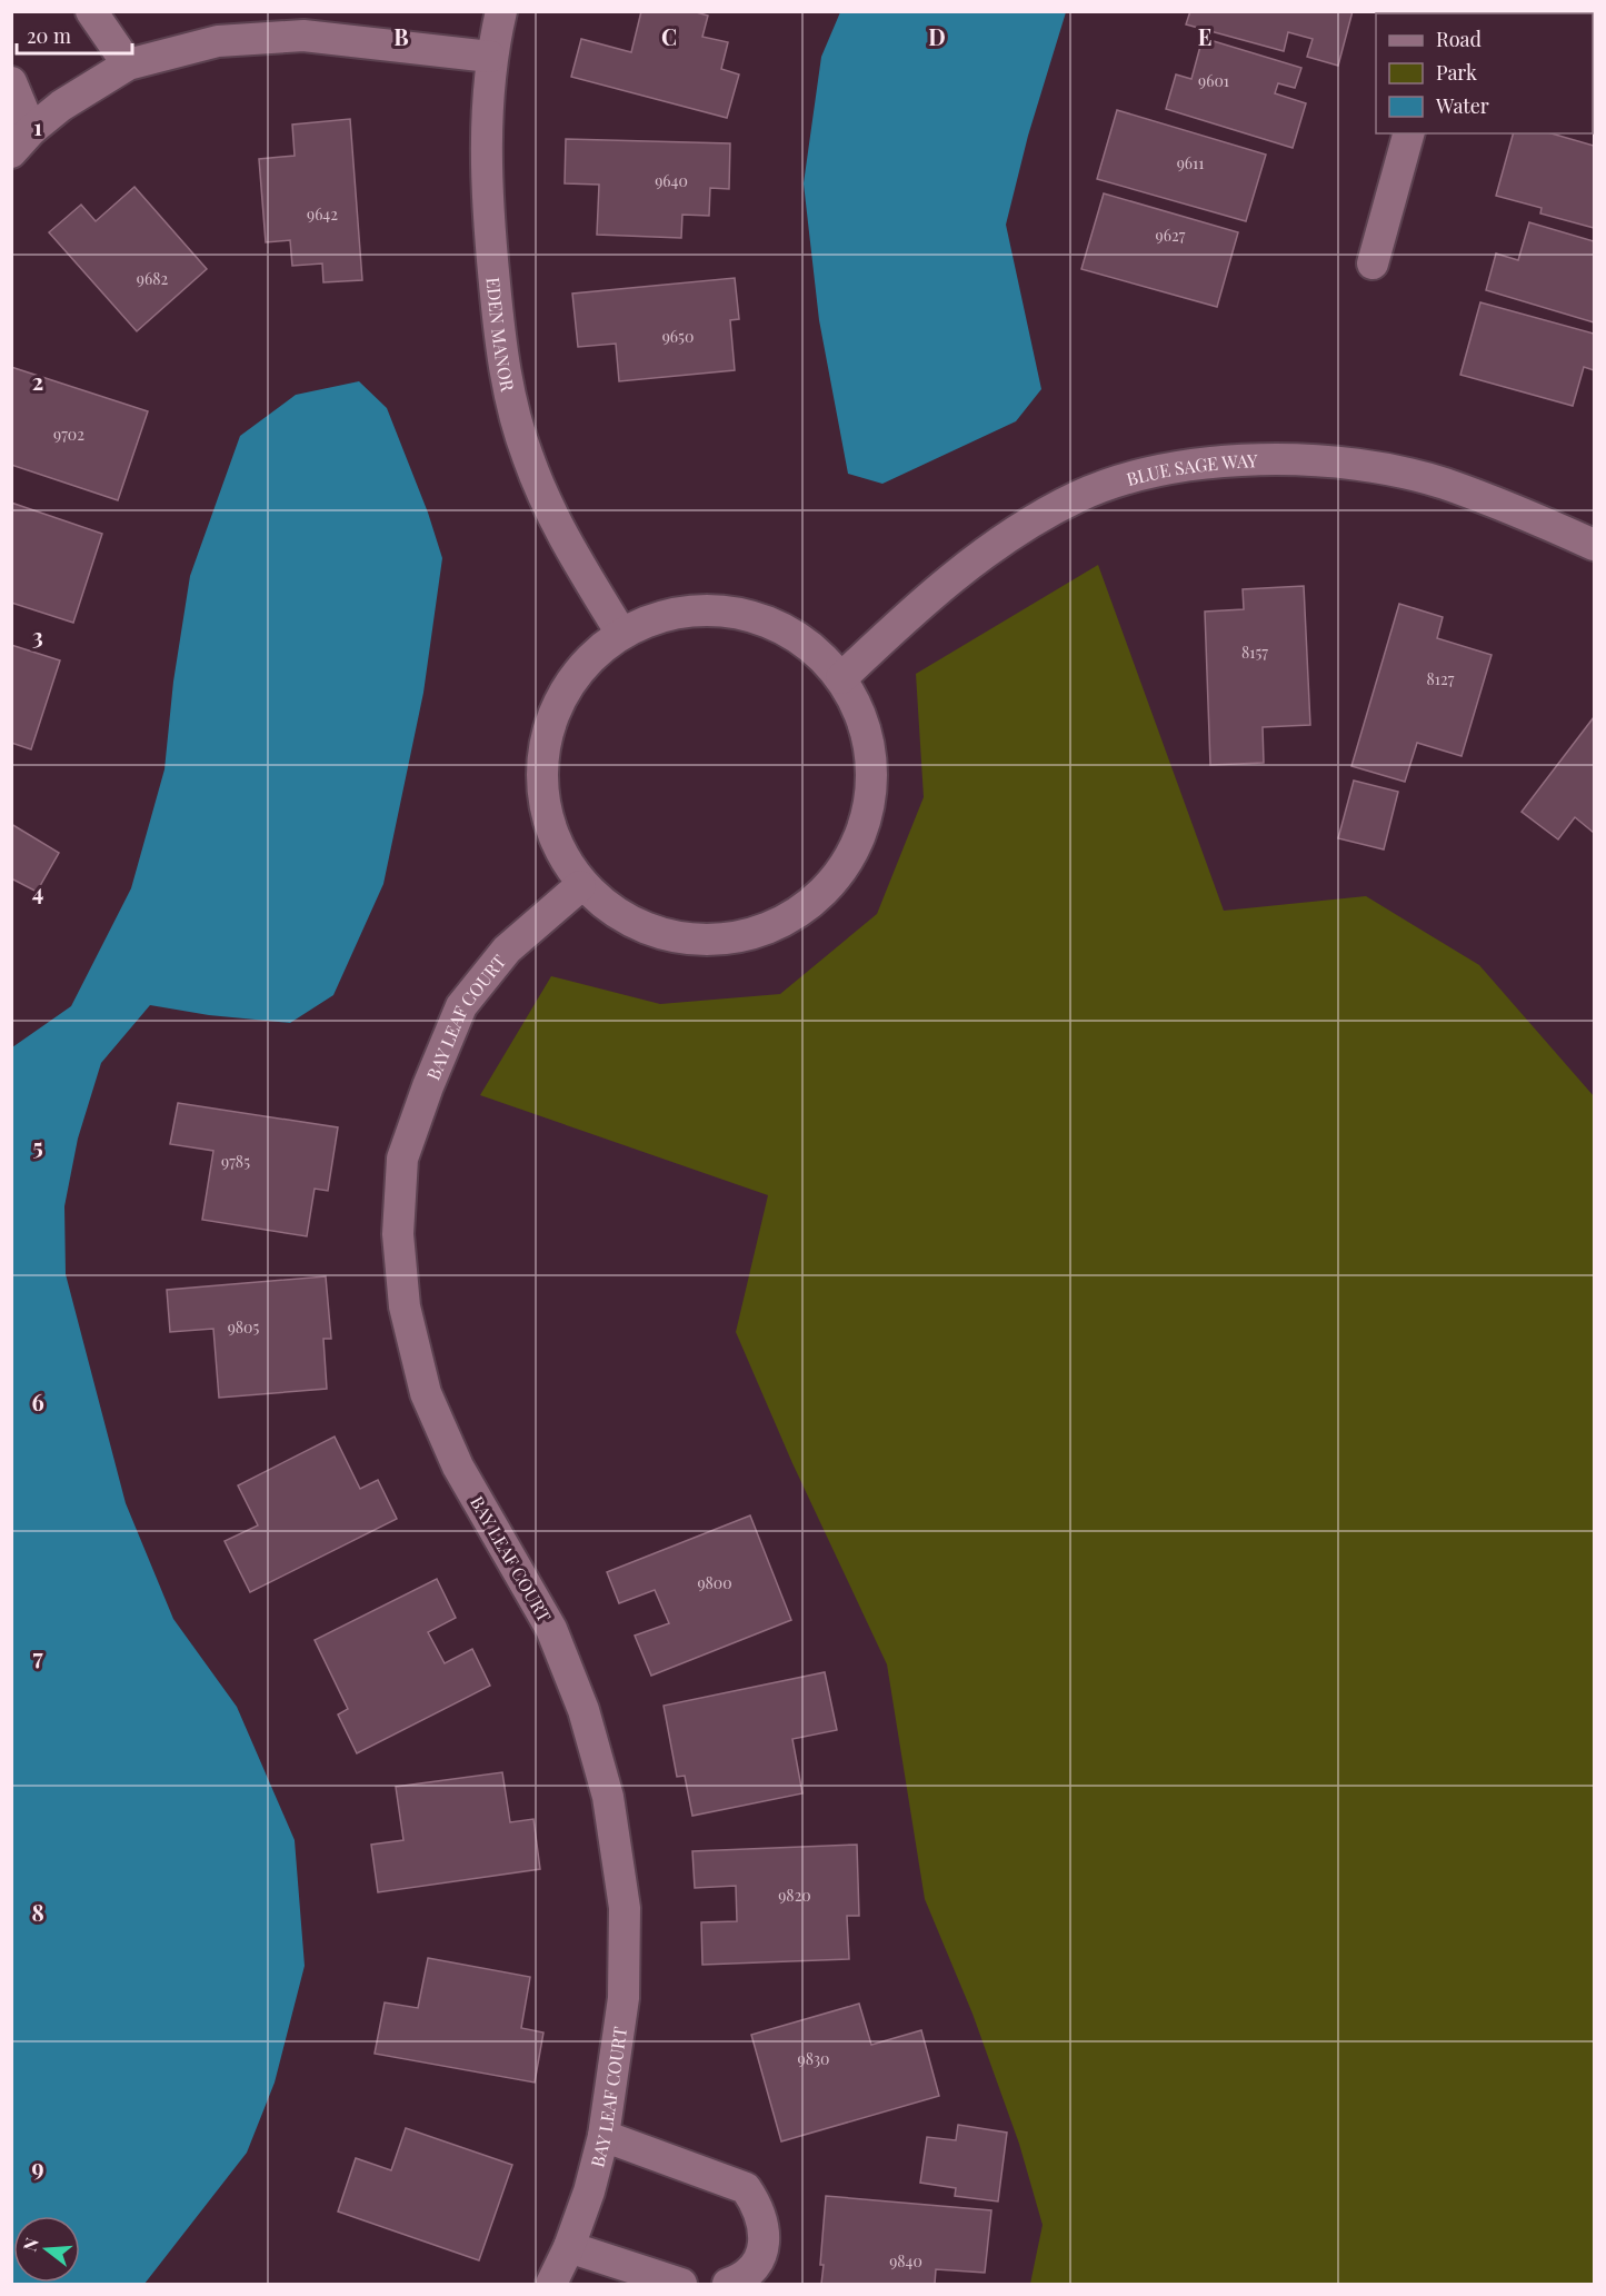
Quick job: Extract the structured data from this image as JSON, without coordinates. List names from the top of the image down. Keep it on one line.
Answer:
{"streets":{"street":["EDEN MANOR","BLUE SAGE WAY","BAY LEAF COURT"]},"house_numbers":["9601","9611","9640","9642","9627","9682","9650","9702","8157","8127","9785","9805","9800","9820","9830","9840"],"legend":["Road","Park","Water"],"scale_bar":"20 m","north":"left","grid":{"columns":["B","C","D","E"],"rows":["1","2","3","4","5","6","7","8","9"]}}
